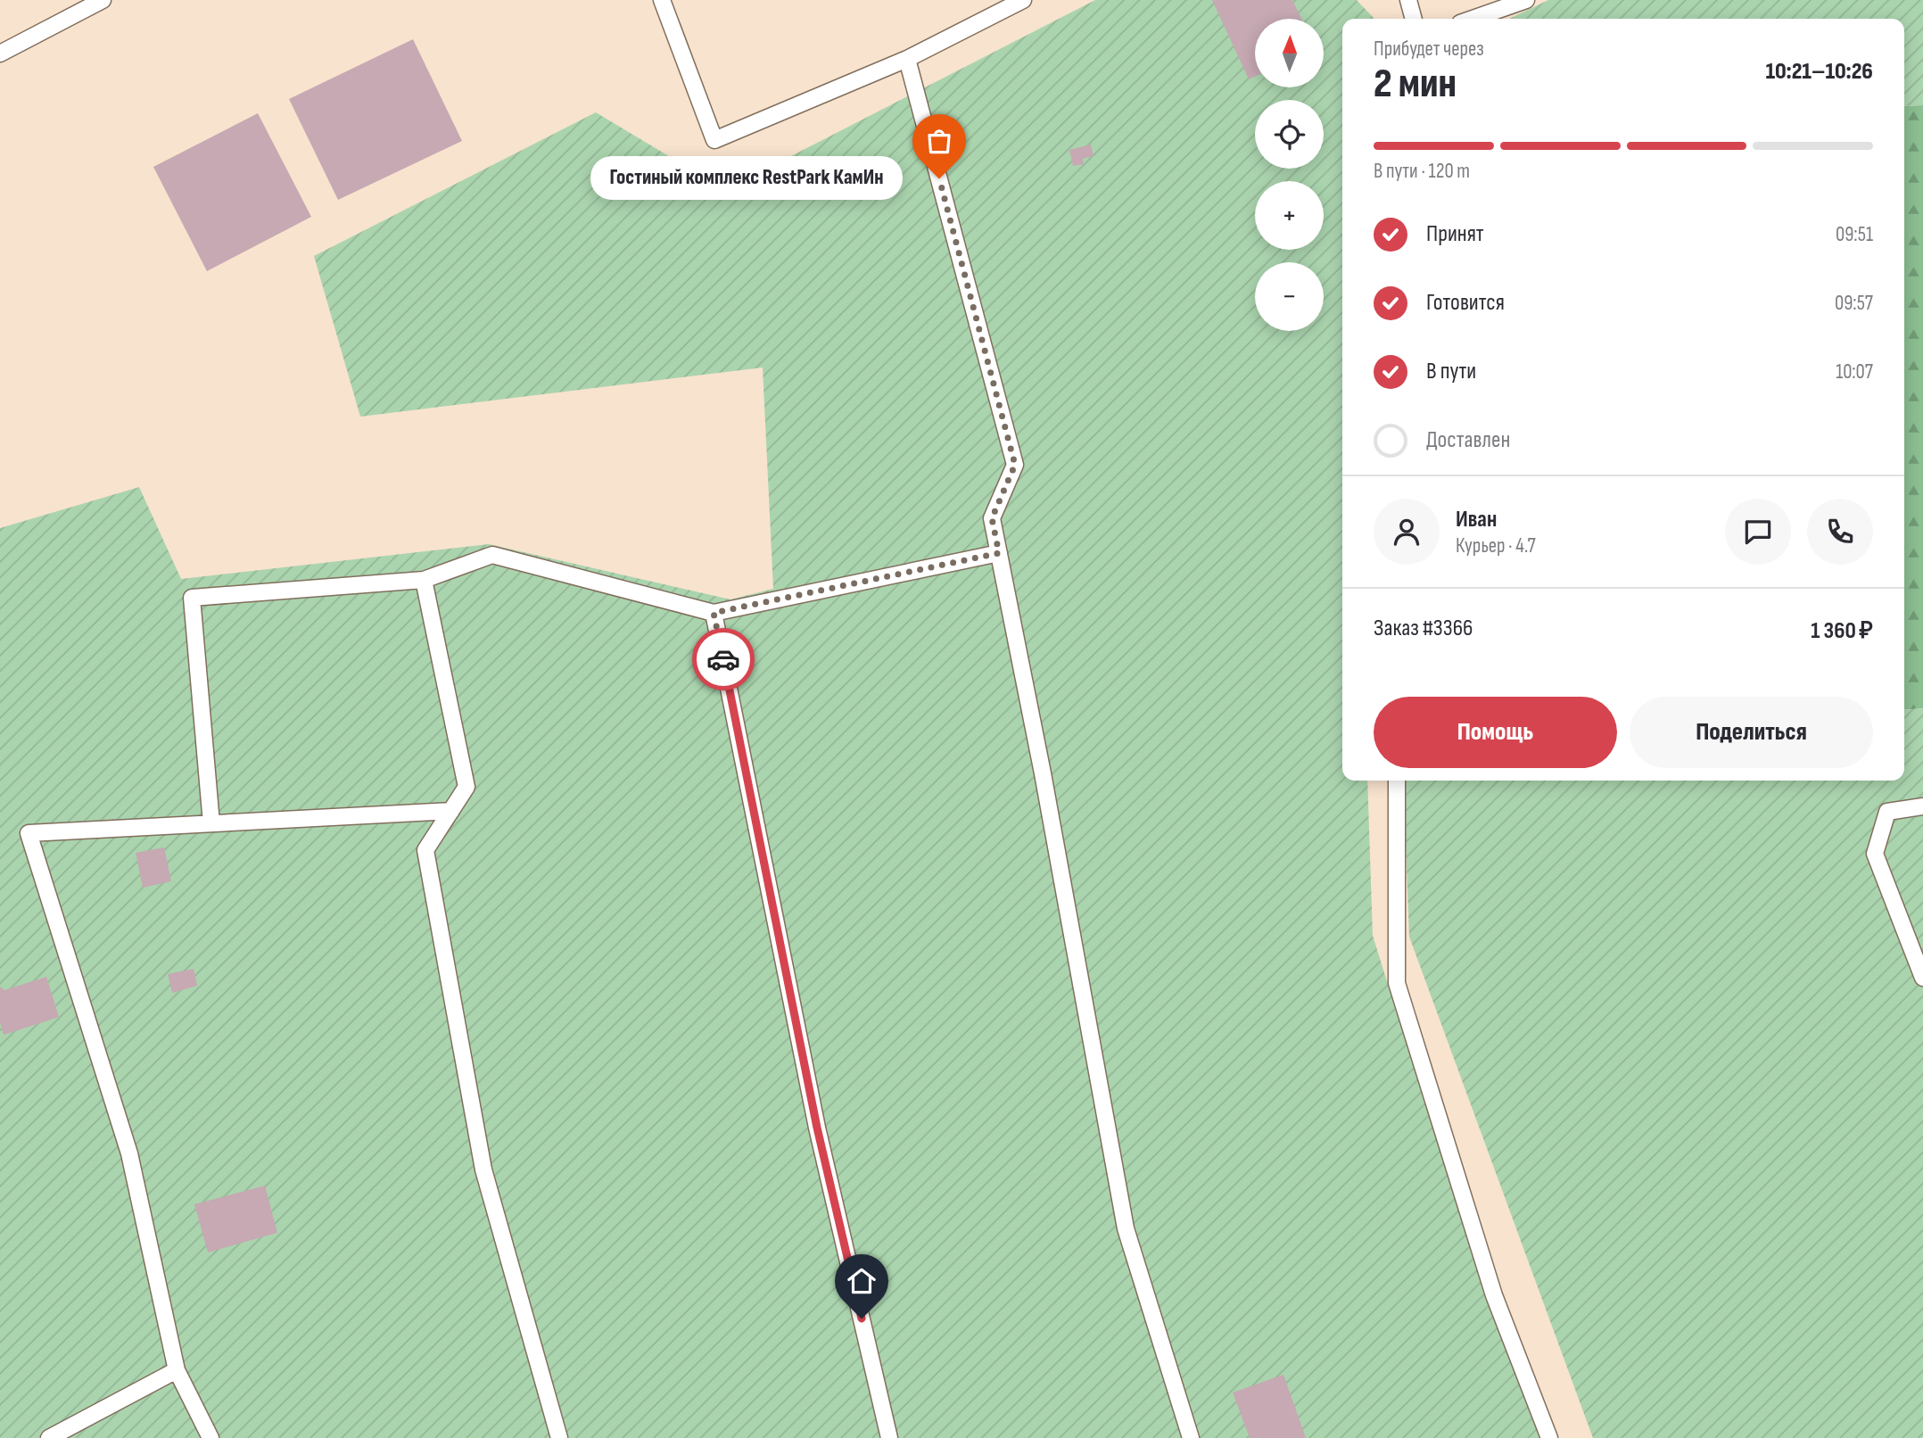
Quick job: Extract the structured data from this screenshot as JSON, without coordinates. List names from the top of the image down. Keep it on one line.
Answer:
{"places":["Гостиный комплекс RestPark КамИн"],"north":"top","page":{"map_buttons":["+","−"],"heading":["2 мин","Прибудет через","10:21–10:26"],"panel":["Иван","Курьер · 4.7","Заказ #3366","1 360 ₽"],"bar":"В пути · 120 m","bubble":"Гостиный комплекс RestPark КамИн","list":[["Принят","09:51"],["Готовится","09:57"],["В пути","10:07"],"Доставлен"],"buttons":["Помощь","Поделиться"]}}
